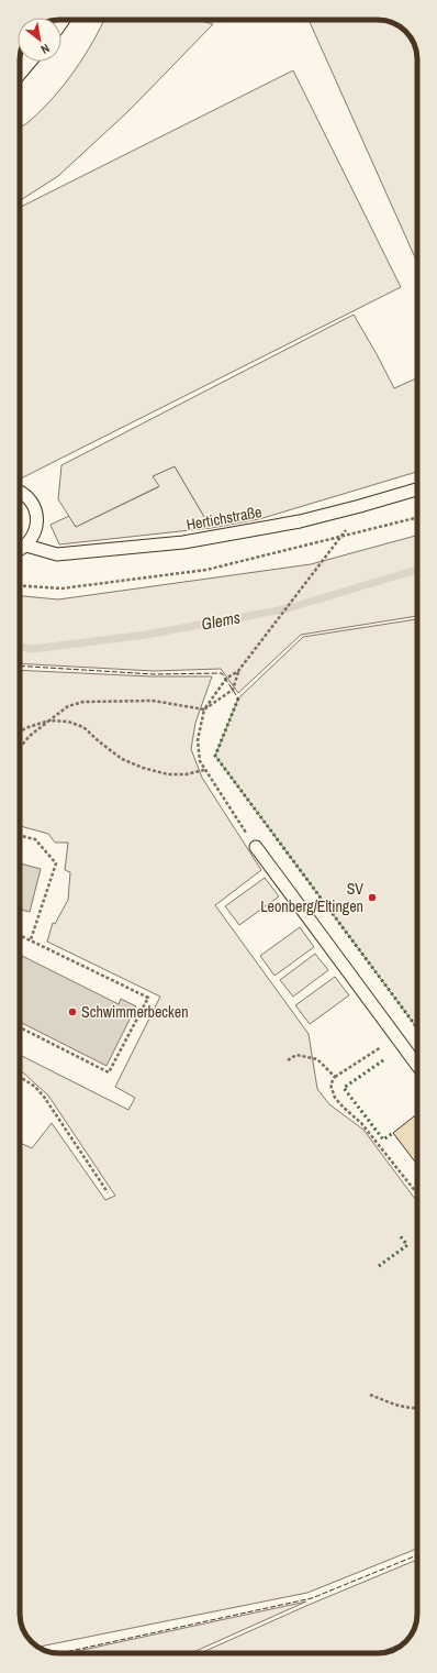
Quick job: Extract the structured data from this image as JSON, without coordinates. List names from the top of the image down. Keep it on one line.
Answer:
{"streets":{"lane":["Hertichstraße"]},"water":["Glems"],"places":["SV Leonberg/Eltingen","Schwimmerbecken"],"north":"bottom right"}
